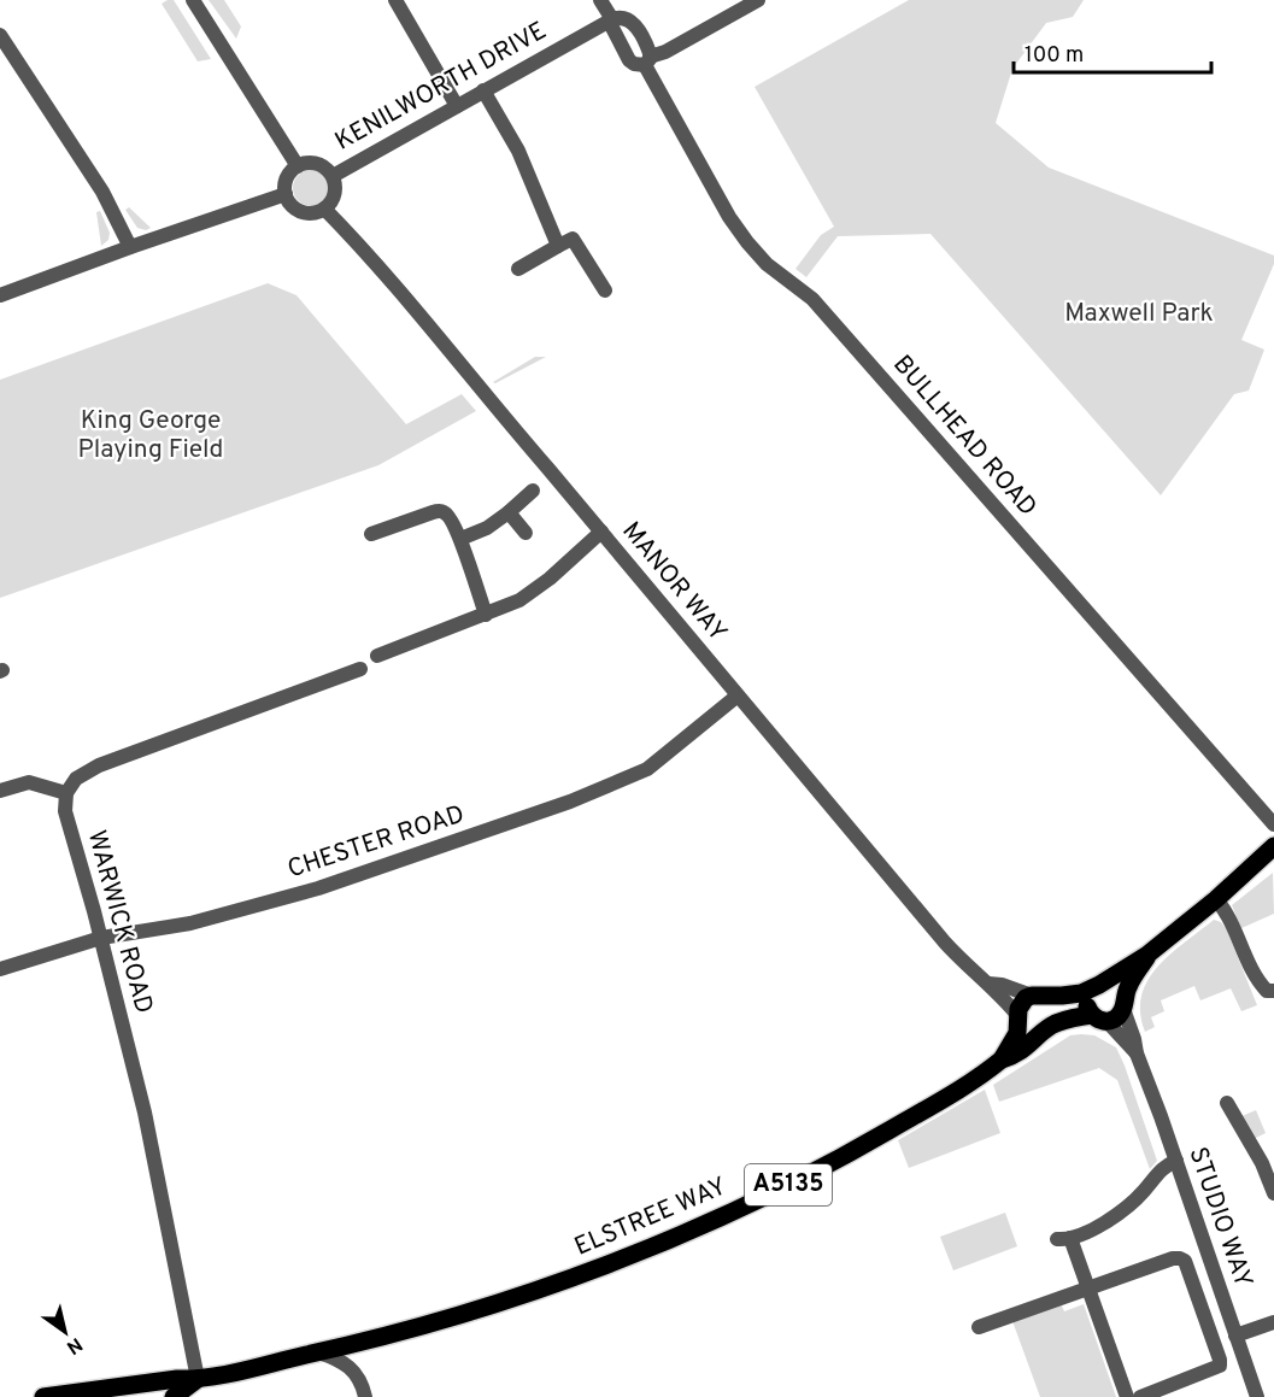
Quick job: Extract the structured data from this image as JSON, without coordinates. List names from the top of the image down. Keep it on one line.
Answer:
{"streets":{"main road":["A5135","ELSTREE WAY"],"street":["KENILWORTH DRIVE","BULLHEAD ROAD","MANOR WAY","CHESTER ROAD","WARWICK ROAD","STUDIO WAY"]},"crossings":[["KENILWORTH DRIVE","BULLHEAD ROAD"],["KENILWORTH DRIVE","MANOR WAY"],["MANOR WAY","CHESTER ROAD"],["MANOR WAY","ELSTREE WAY"],["CHESTER ROAD","WARWICK ROAD"],["WARWICK ROAD","A5135"],["A5135","ELSTREE WAY"],["ELSTREE WAY","STUDIO WAY"]],"parks":["Maxwell Park","King George Playing Field"],"scale_bar":"100 m","north":"bottom right"}
